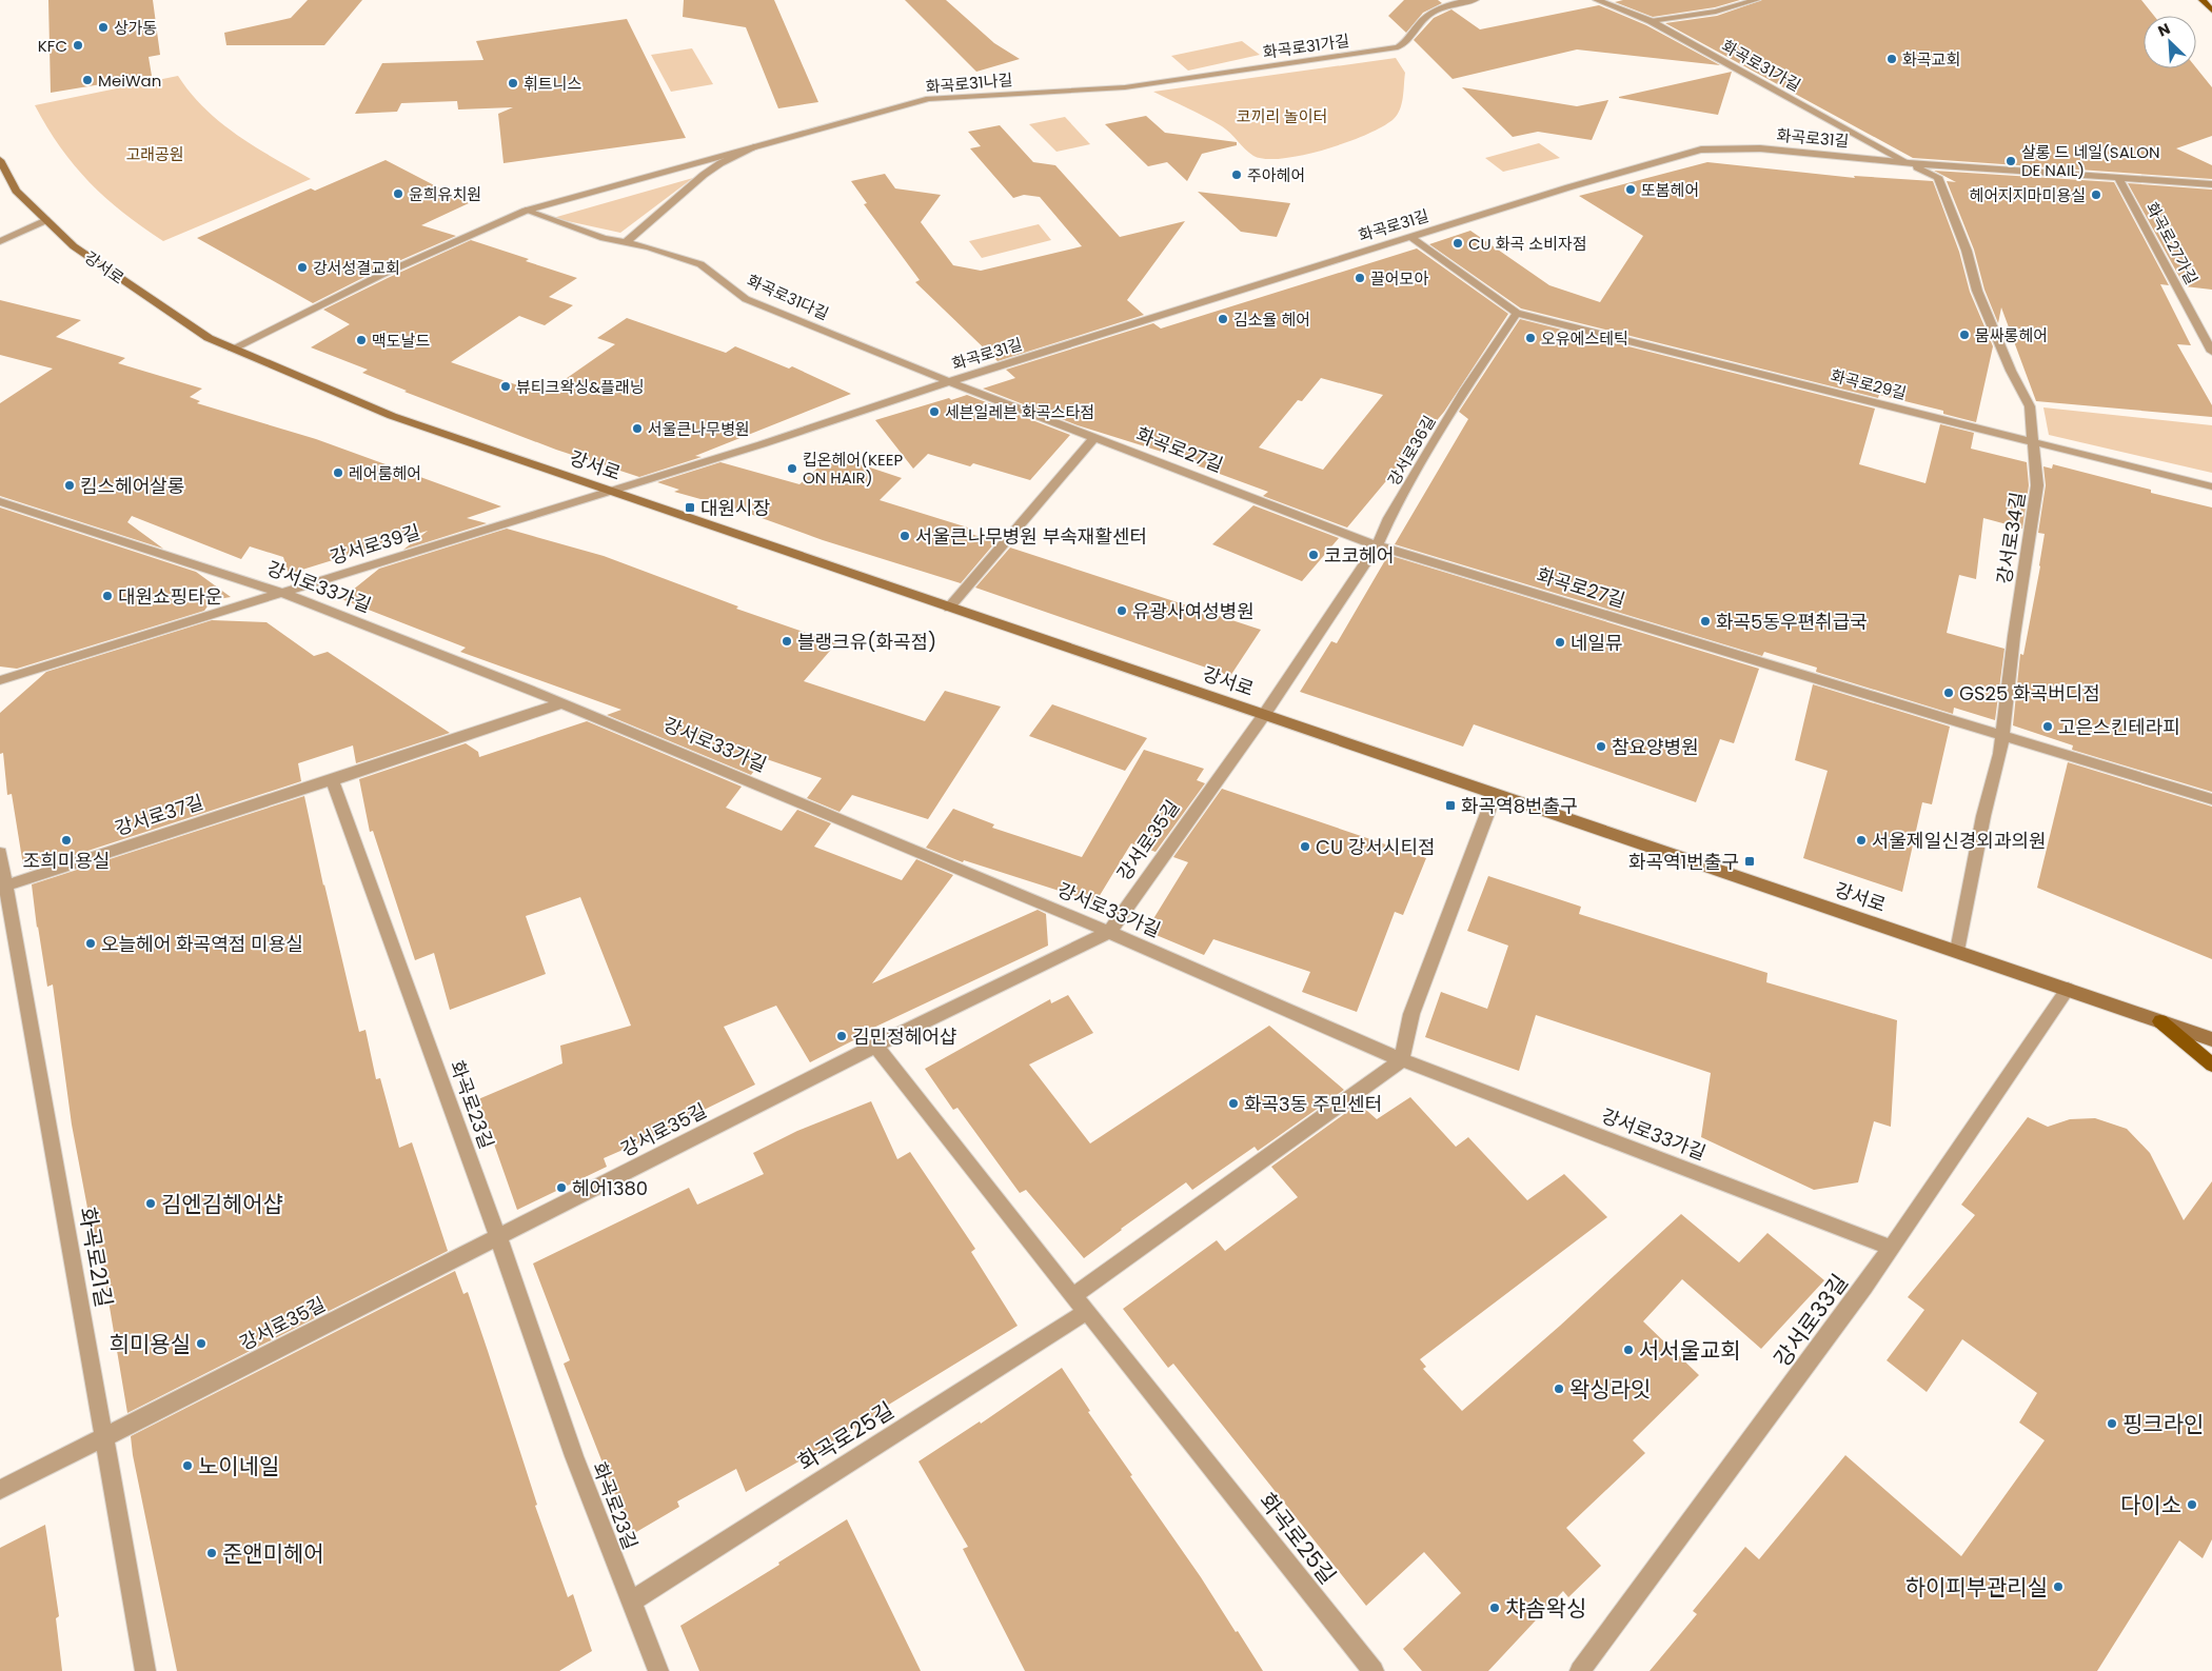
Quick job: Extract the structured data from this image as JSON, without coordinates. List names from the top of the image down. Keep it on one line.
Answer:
{"streets":{"main road":["강서로"],"street":["화곡로31가길","화곡로31나길","화곡로31길","화곡로27가길","화곡로31다길","화곡로29길","화곡로27길","강서로36길","강서로34길","강서로39길","강서로33가길","강서로37길","강서로35길","화곡로23길","화곡로21길","강서로33길","화곡로25길"]},"crossings":[["화곡로31가길","화곡로31나길"],["화곡로31가길","화곡로31길"],["화곡로31가길","강서로34길"],["화곡로31나길","화곡로31다길"],["화곡로31길","화곡로27가길"],["화곡로31길","강서로"],["화곡로31길","화곡로31다길"],["화곡로31길","화곡로27길"],["화곡로31길","강서로34길"],["화곡로31길","강서로39길"],["강서로","강서로36길"],["강서로","강서로34길"],["강서로","강서로39길"],["강서로","강서로35길"],["강서로","강서로33길"],["화곡로31다길","화곡로27길"],["화곡로29길","강서로36길"],["화곡로29길","강서로34길"],["화곡로27길","강서로36길"],["화곡로27길","강서로34길"],["강서로36길","강서로35길"],["강서로39길","강서로33가길"],["강서로33가길","강서로35길"],["강서로33가길","강서로33길"],["강서로37길","화곡로23길"],["강서로37길","화곡로21길"],["강서로35길","화곡로23길"],["강서로35길","화곡로21길"],["강서로35길","화곡로25길"],["화곡로23길","화곡로25길"]],"parks":["코끼리 놀이터","고래공원"],"places":{"other":["상가동","KFC","화곡교회","MeiWan","휘트니스","살롱 드 네일(SALON DE NAIL)","주아헤어","또봄헤어","윤희유치원","헤어지지마미용실","CU 화곡 소비자점","강서성결교회","끌어모아","김소율 헤어","뭄싸롱헤어","오유에스테틱","맥도날드","뷰티크왁싱&플래닝","세븐일레븐 화곡스타점","서울큰나무병원","킵온헤어(KEEP ON HAIR)","레어룸헤어","킴스헤어살롱","서울큰나무병원 부속재활센터","코코헤어","대원쇼핑타운","유광사여성병원","화곡5동우편취급국","블랭크유(화곡점)","네일뮤","GS25 화곡버디점","고은스킨테라피","참요양병원","조희미용실","서울제일신경외과의원","CU 강서시티점","오늘헤어 화곡역점 미용실","김민정헤어샵","화곡3동 주민센터","헤어1380","김엔김헤어샵","희미용실","서서울교회","왁싱라잇","핑크라인","노이네일","다이소","준앤미헤어","하이피부관리실","챠솜왁싱"],"transit":["대원시장","화곡역8번출구","화곡역1번출구"]},"north":"top left"}
